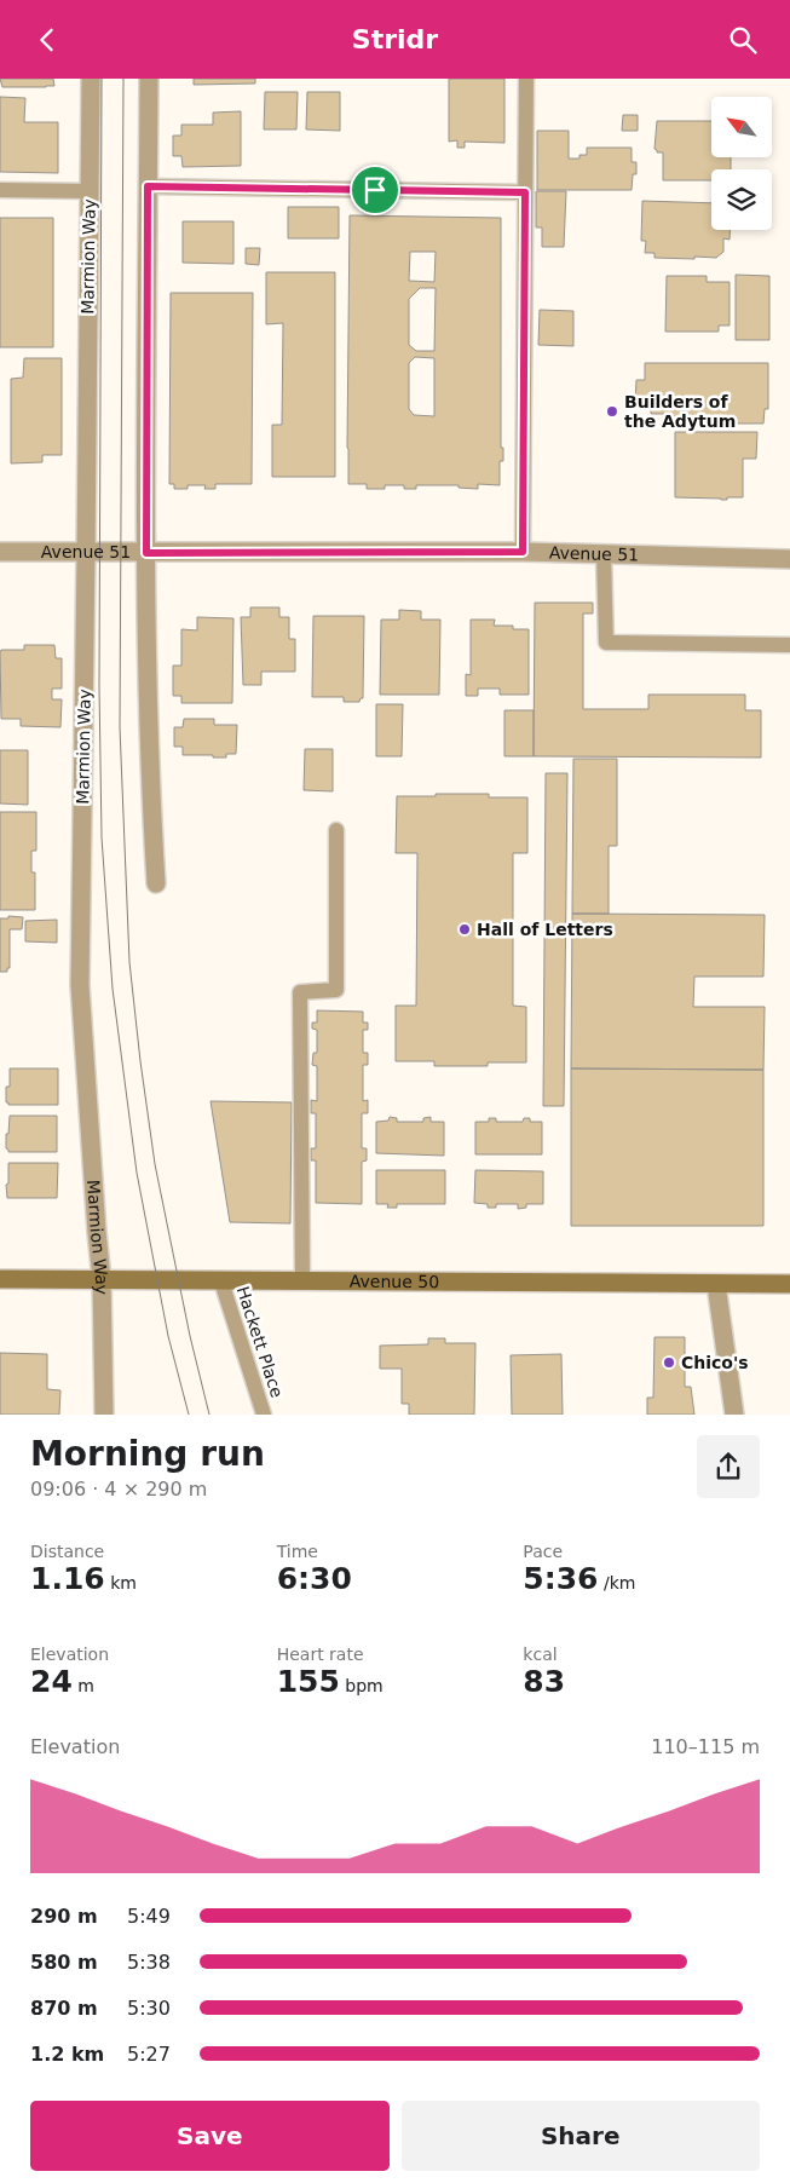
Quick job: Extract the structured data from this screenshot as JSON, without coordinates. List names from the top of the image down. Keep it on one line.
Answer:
{"streets":{"street":["Marmion Way","Avenue 51","Avenue 50"],"lane":["Hackett Place"]},"crossings":[["Marmion Way","Avenue 51"],["Marmion Way","Avenue 50"],["Avenue 50","Hackett Place"]],"places":["Builders of the Adytum","Hall of Letters","Chico's"],"north":"top left","page":{"header":"Stridr","heading":["Morning run","09:06 · 4 × 290 m"],"stats":[["Distance","1.16 km"],["Time","6:30"],["Pace","5:36 /km"],["Elevation","24 m"],["Heart rate","155 bpm"],["kcal","83"]],"chart":["Elevation","110–115 m"],"list":[{"name":"290 m","note":"5:49"},{"name":"580 m","note":"5:38"},{"name":"870 m","note":"5:30"},{"name":"1.2 km","note":"5:27"}],"buttons":["Save","Share"]}}
